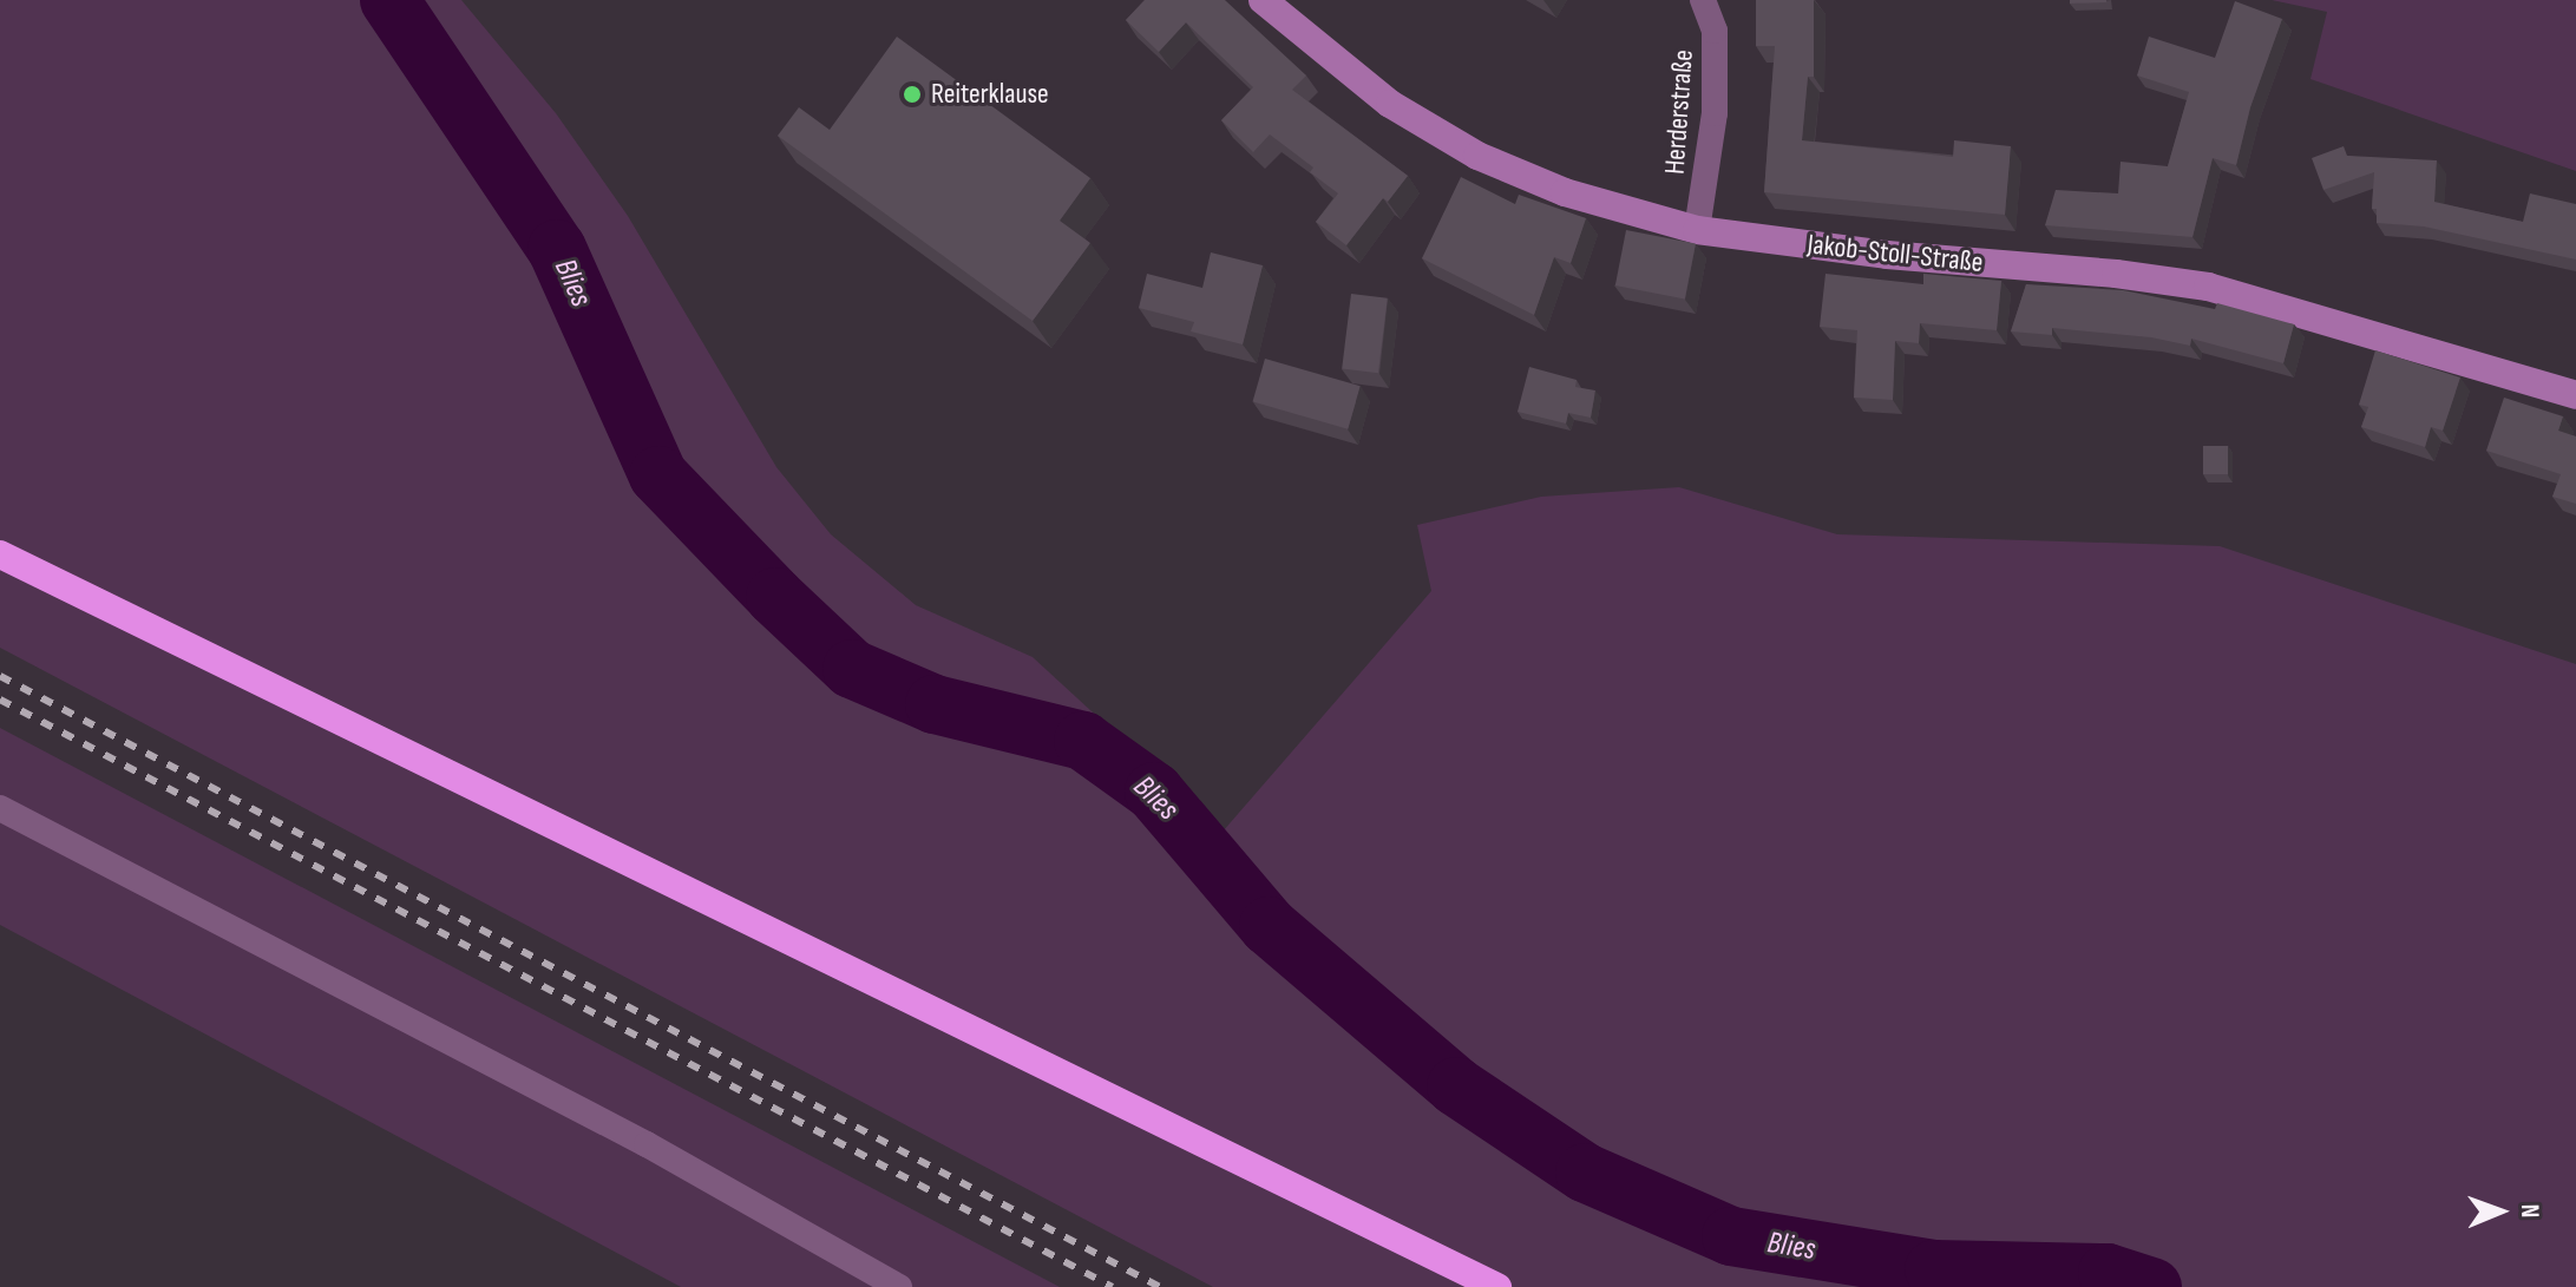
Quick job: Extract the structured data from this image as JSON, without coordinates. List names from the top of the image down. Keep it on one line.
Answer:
{"streets":{"main road":["Jakob-Stoll-Straße"],"street":["Herderstraße"]},"crossings":[["Herderstraße","Jakob-Stoll-Straße"]],"water":["Blies"],"places":["Reiterklause"],"north":"right"}
